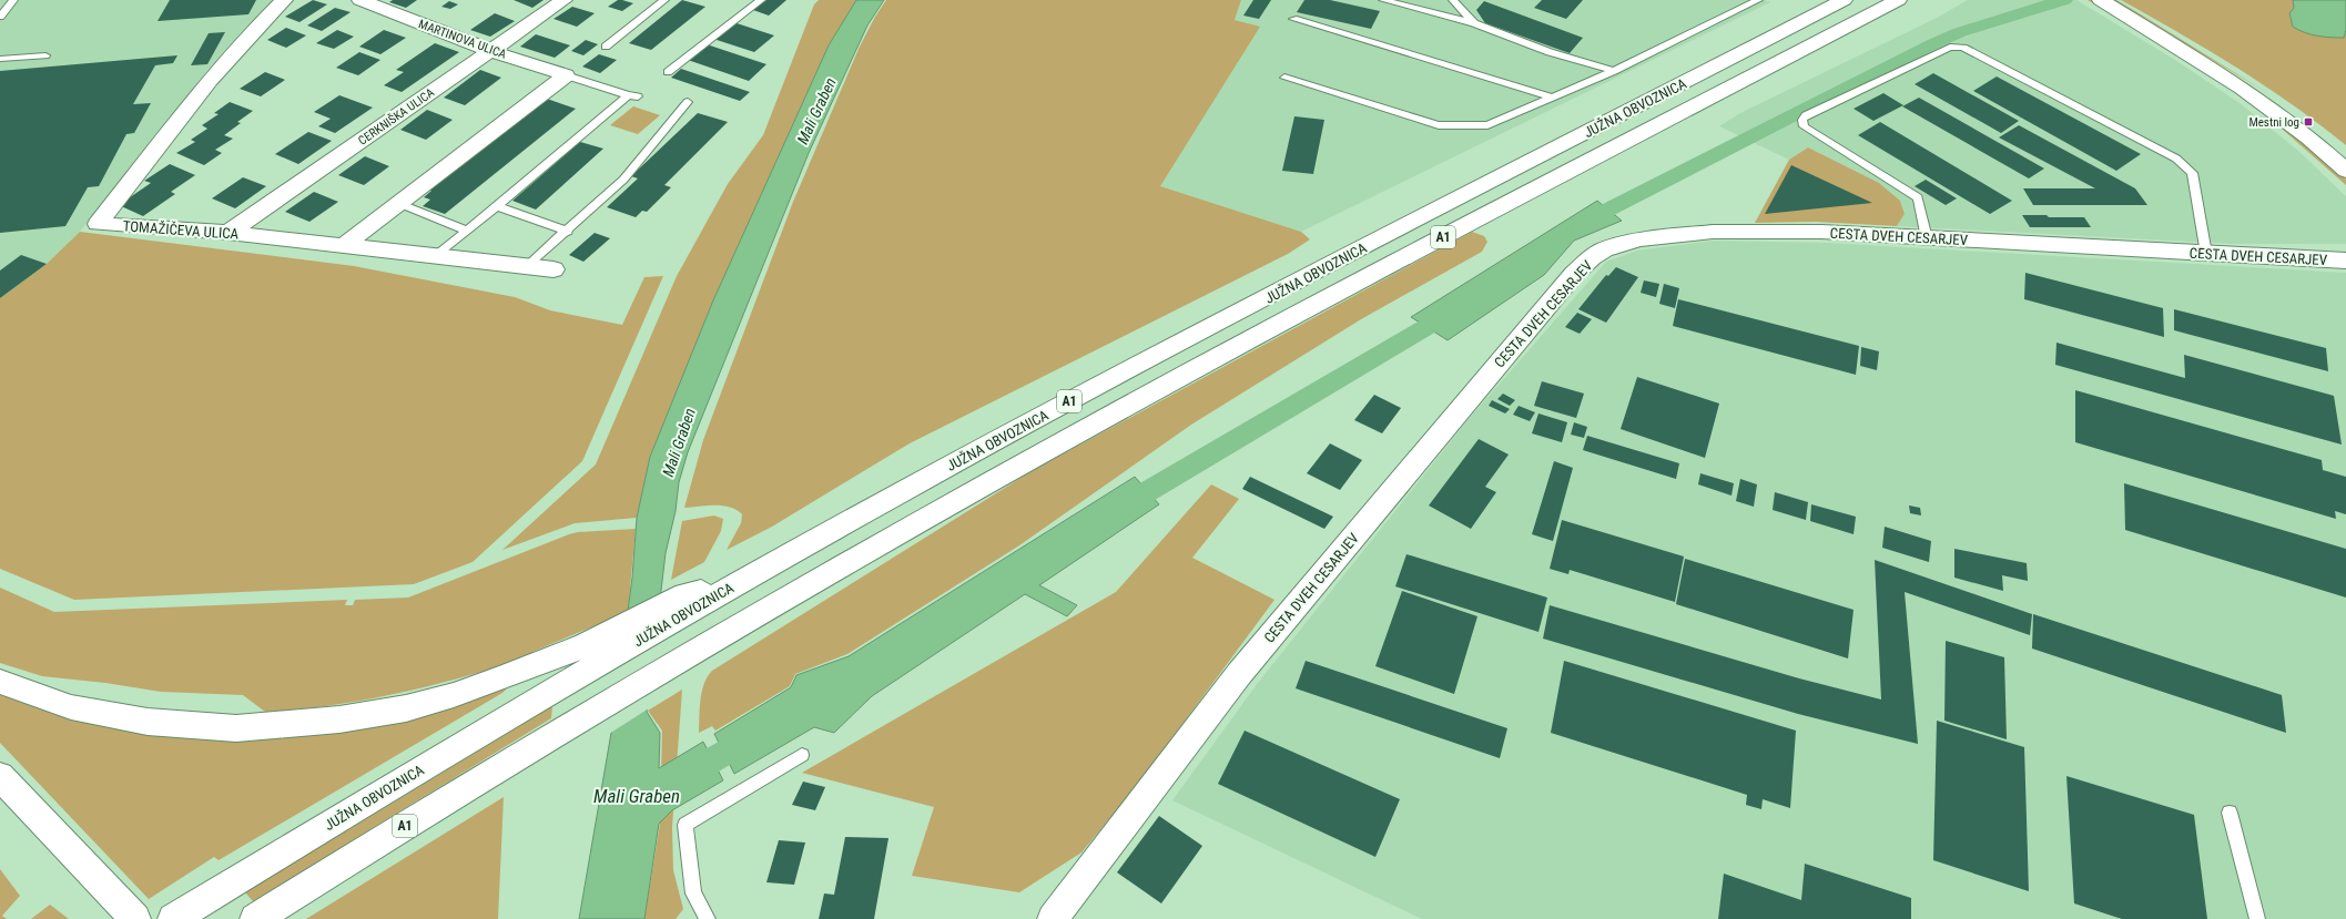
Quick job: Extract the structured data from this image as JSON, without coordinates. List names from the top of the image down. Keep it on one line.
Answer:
{"streets":{"main road":["MARTINOVA ULICA","JUŽNA OBVOZNICA","CERKNIŠKA ULICA","TOMAŽIČEVA ULICA","CESTA DVEH CESARJEV","A1"]},"crossings":[["MARTINOVA ULICA","CERKNIŠKA ULICA"],["CERKNIŠKA ULICA","TOMAŽIČEVA ULICA"]],"water":["Mali Graben"],"places":{"transit":["Mestni log"]}}
